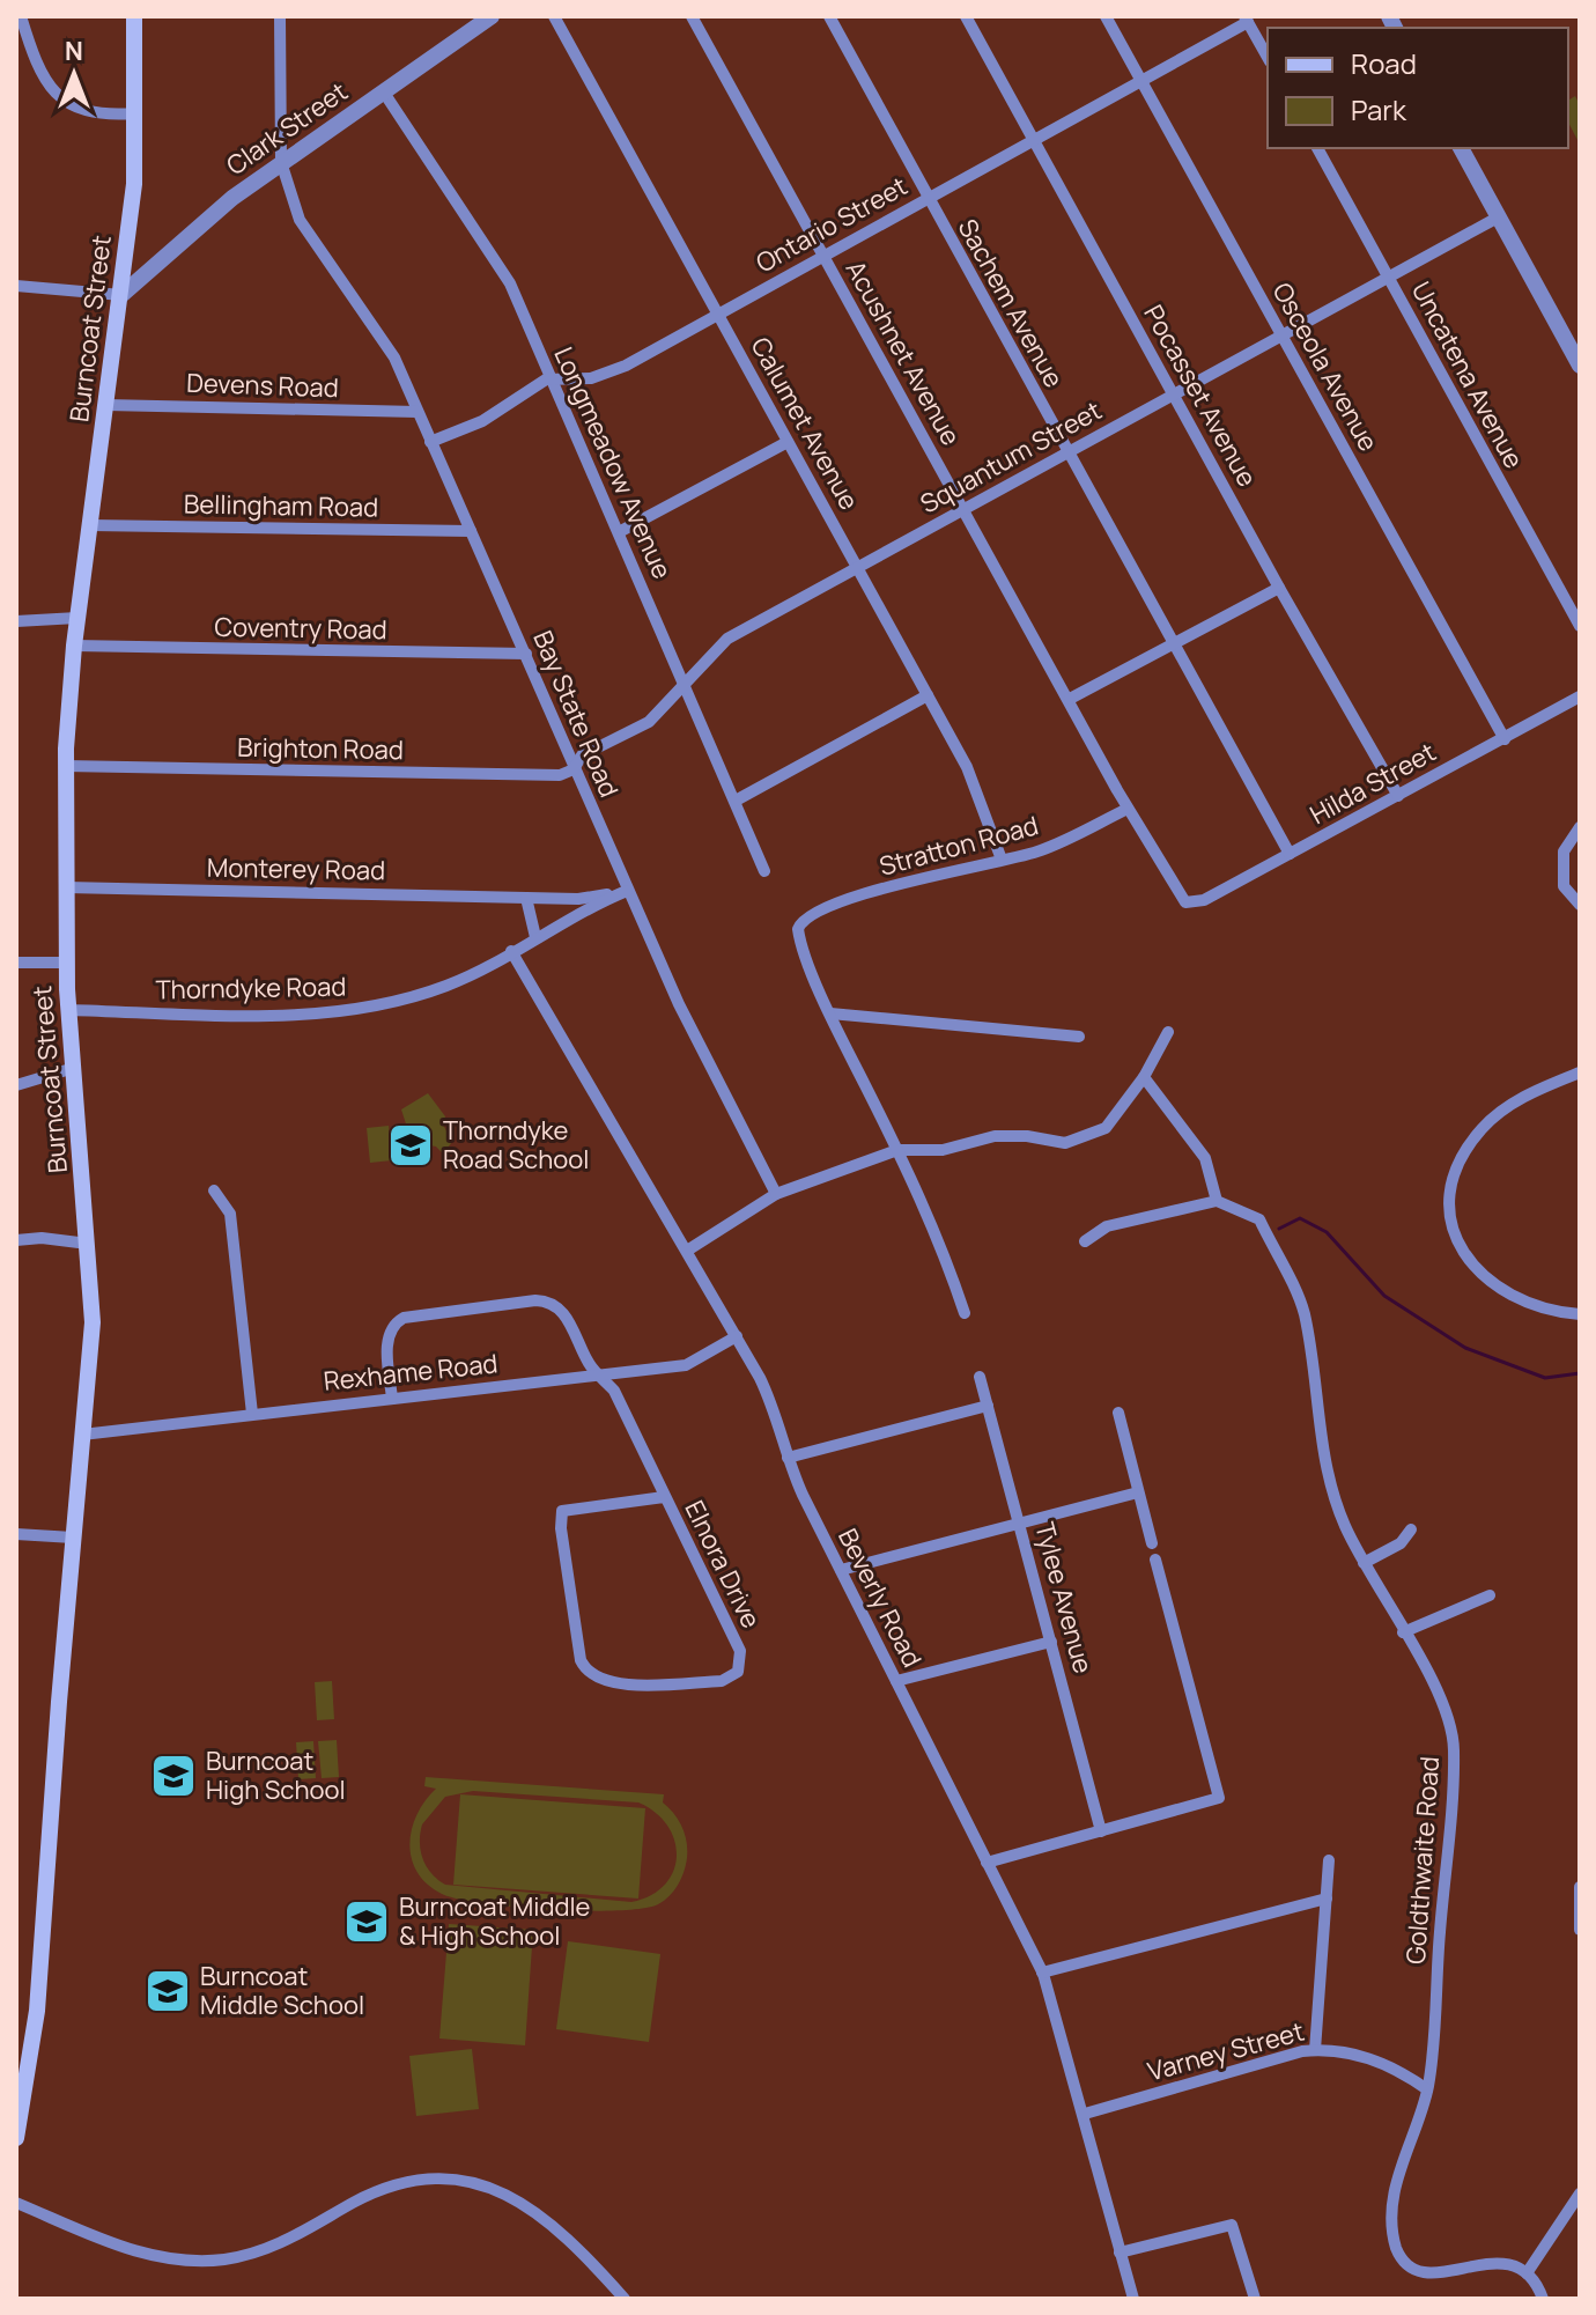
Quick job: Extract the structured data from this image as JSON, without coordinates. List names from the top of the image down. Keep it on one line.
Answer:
{"streets":{"main road":["Burncoat Street"],"street":["Clark Street","Ontario Street","Sachem Avenue","Acushnet Avenue","Osceola Avenue","Uncatena Avenue","Devens Road","Pocasset Avenue","Calumet Avenue","Squantum Street","Longmeadow Avenue","Bellingham Road","Coventry Road","Bay State Road","Brighton Road","Hilda Street","Stratton Road","Monterey Road","Thorndyke Road","Rexhame Road","Elnora Drive","Beverly Road","Tylee Avenue","Goldthwaite Road","Varney Street"]},"crossings":[["Clark Street","Burncoat Street"],["Clark Street","Longmeadow Avenue"],["Clark Street","Bay State Road"],["Ontario Street","Sachem Avenue"],["Ontario Street","Acushnet Avenue"],["Ontario Street","Osceola Avenue"],["Ontario Street","Pocasset Avenue"],["Ontario Street","Calumet Avenue"],["Ontario Street","Longmeadow Avenue"],["Ontario Street","Bay State Road"],["Sachem Avenue","Squantum Street"],["Sachem Avenue","Hilda Street"],["Burncoat Street","Devens Road"],["Burncoat Street","Bellingham Road"],["Burncoat Street","Coventry Road"],["Burncoat Street","Brighton Road"],["Burncoat Street","Monterey Road"],["Burncoat Street","Thorndyke Road"],["Burncoat Street","Rexhame Road"],["Acushnet Avenue","Squantum Street"],["Acushnet Avenue","Hilda Street"],["Acushnet Avenue","Stratton Road"],["Osceola Avenue","Squantum Street"],["Osceola Avenue","Hilda Street"],["Uncatena Avenue","Squantum Street"],["Devens Road","Bay State Road"],["Pocasset Avenue","Squantum Street"],["Pocasset Avenue","Hilda Street"],["Calumet Avenue","Squantum Street"],["Calumet Avenue","Stratton Road"],["Squantum Street","Longmeadow Avenue"],["Squantum Street","Bay State Road"],["Squantum Street","Brighton Road"],["Bellingham Road","Bay State Road"],["Coventry Road","Bay State Road"],["Bay State Road","Brighton Road"],["Bay State Road","Monterey Road"],["Bay State Road","Thorndyke Road"],["Monterey Road","Thorndyke Road"],["Thorndyke Road","Beverly Road"],["Rexhame Road","Elnora Drive"],["Rexhame Road","Beverly Road"],["Beverly Road","Varney Street"],["Goldthwaite Road","Varney Street"]],"places":{"school or university":["Thorndyke Road School","Burncoat High School","Burncoat Middle & High School","Burncoat Middle School"]},"legend":["Road","Park"],"north":"top"}
